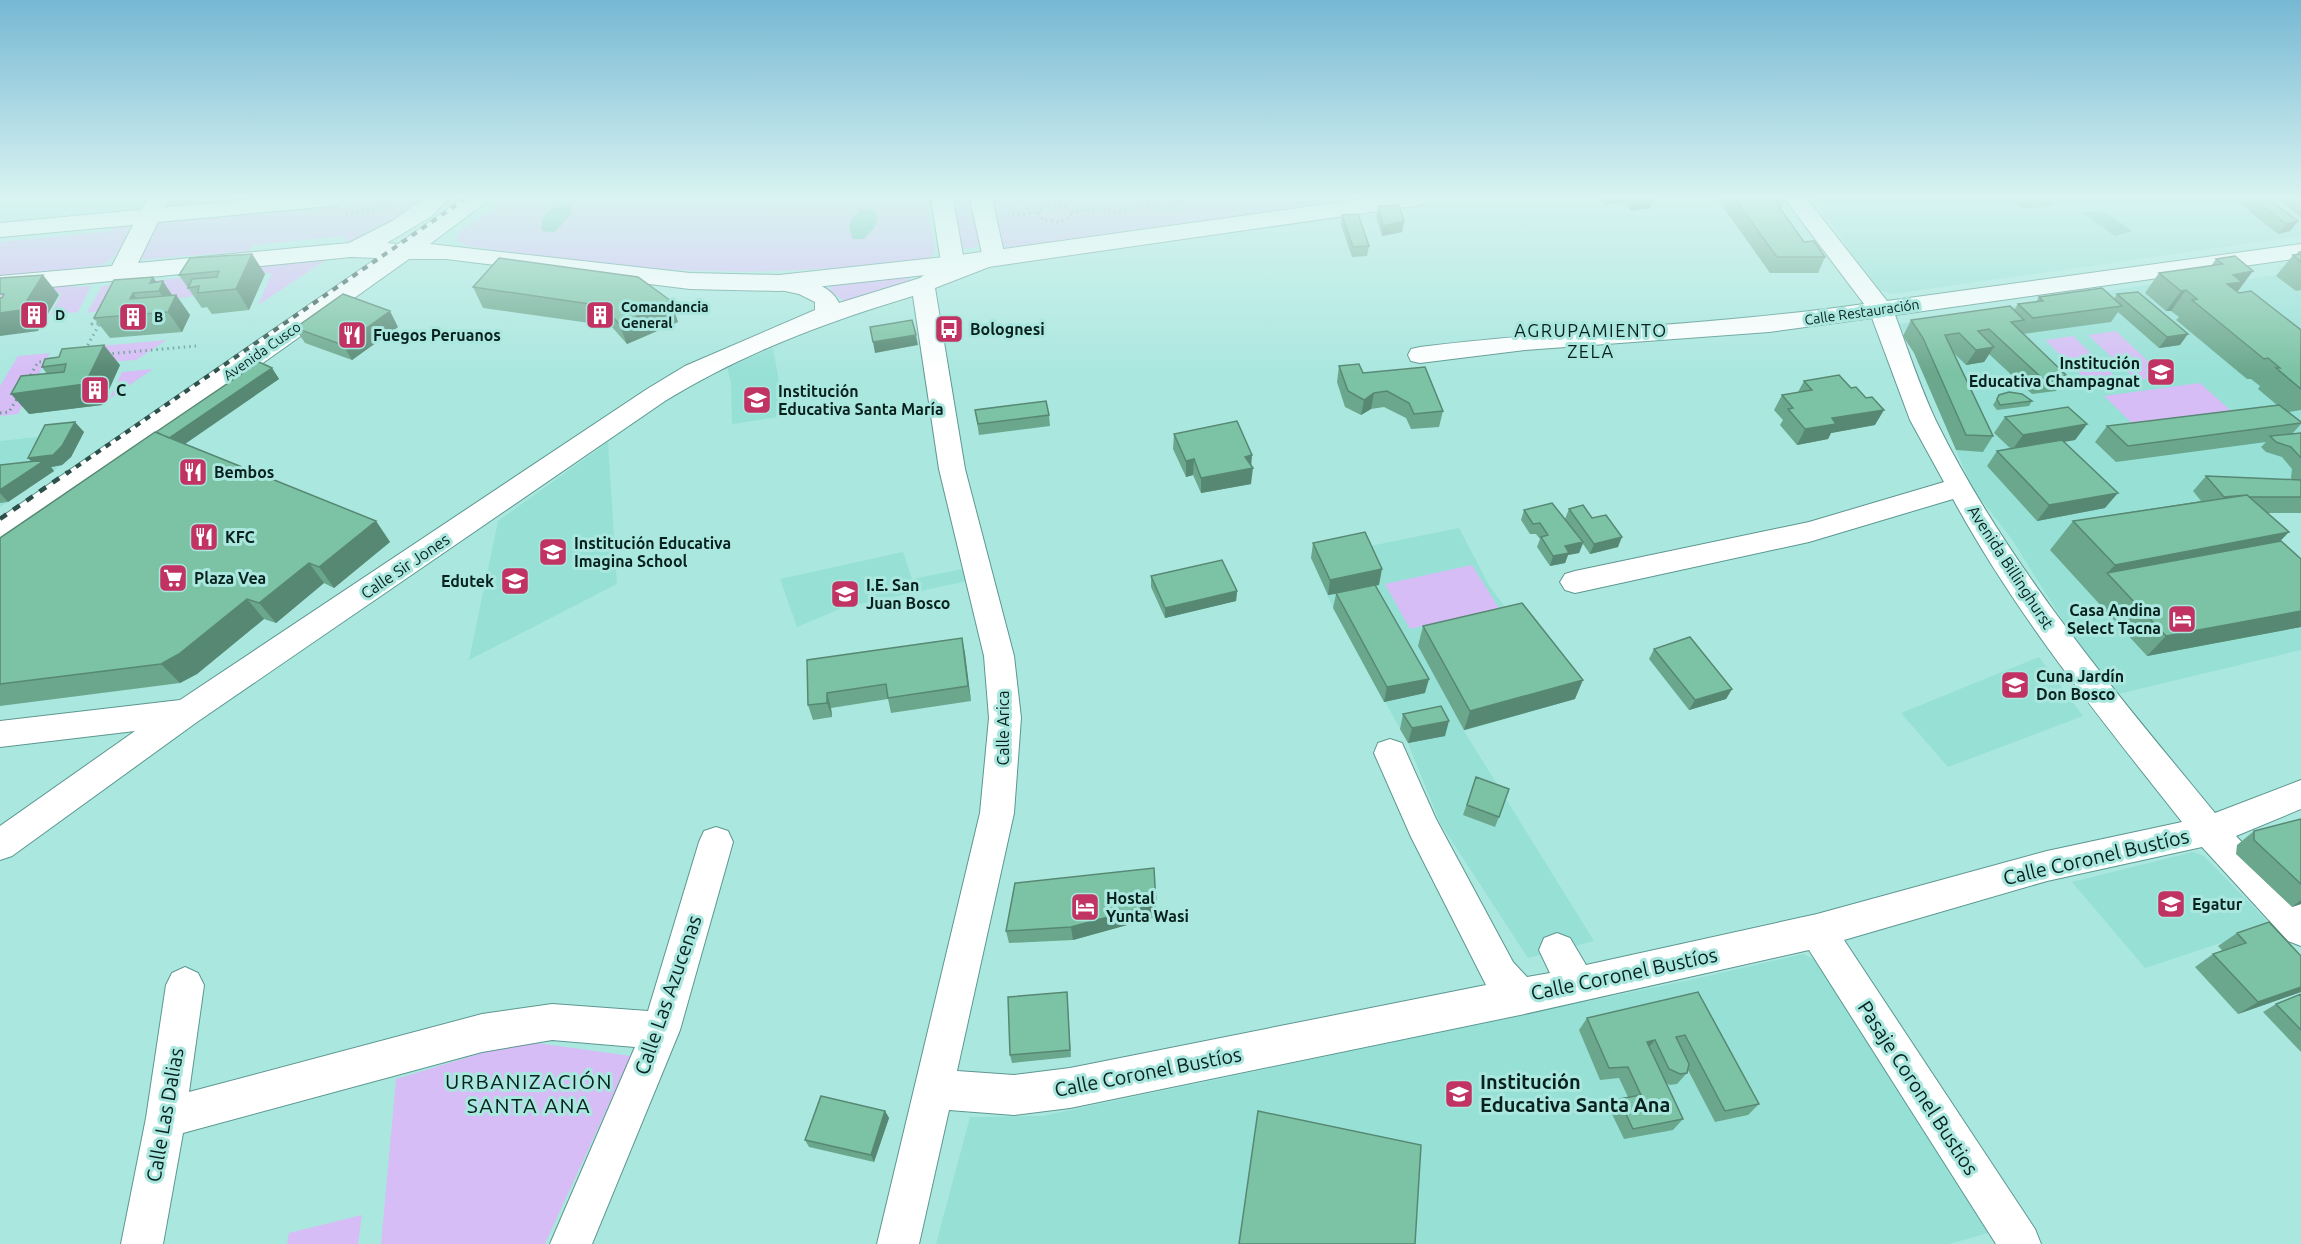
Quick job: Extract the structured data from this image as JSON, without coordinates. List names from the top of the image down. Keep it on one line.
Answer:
{"streets":{"main road":["Avenida Cusco"],"street":["Calle Restauración","Calle Sir Jones","Avenida Billinghurst","Calle Arica","Calle Coronel Bustíos","Calle Las Azucenas","Pasaje Coronel Bustios","Calle Las Dalias"]},"crossings":[["Calle Restauración","Avenida Billinghurst"],["Calle Sir Jones","Calle Arica"],["Avenida Billinghurst","Calle Coronel Bustíos"],["Calle Arica","Calle Coronel Bustíos"],["Calle Coronel Bustíos","Pasaje Coronel Bustios"]],"districts":["AGRUPAMIENTO ZELA","URBANIZACIÓN SANTA ANA"],"places":{"building":["D","Comandancia General","B","C"],"bus stop":["Bolognesi"],"restaurant":["Fuegos Peruanos","Bembos","KFC"],"school or university":["Institución Educativa Champagnat","Institución Educativa Santa María","Institución Educativa Imagina School","Edutek","I.E. San Juan Bosco","Cuna Jardín Don Bosco","Egatur","Institución Educativa Santa Ana"],"supermarket":["Plaza Vea"],"hotel":["Casa Andina Select Tacna","Hostal Yunta Wasi"]}}
